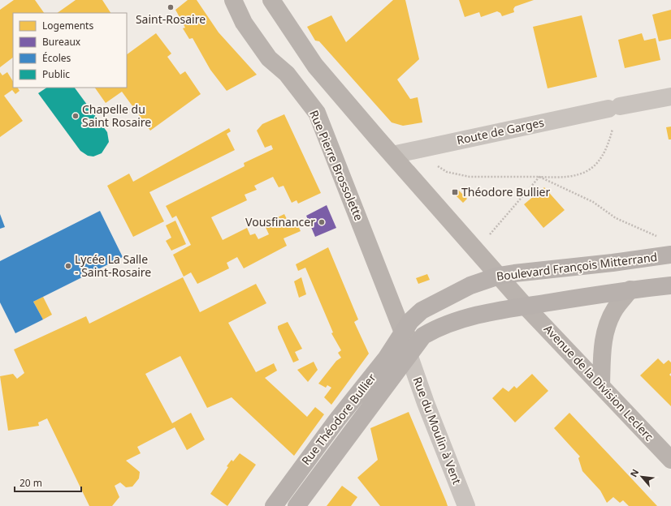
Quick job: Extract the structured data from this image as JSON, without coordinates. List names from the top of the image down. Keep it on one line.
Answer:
{"streets":{"main road":["Rue Pierre Brossolette","Boulevard François Mitterrand","Avenue de la Division Leclerc","Rue Théodore Bullier"],"street":["Route de Garges","Rue du Moulin à Vent"]},"crossings":[["Rue Pierre Brossolette","Boulevard François Mitterrand"],["Rue Pierre Brossolette","Rue Théodore Bullier"],["Rue Pierre Brossolette","Rue du Moulin à Vent"],["Boulevard François Mitterrand","Avenue de la Division Leclerc"],["Boulevard François Mitterrand","Rue Théodore Bullier"],["Boulevard François Mitterrand","Rue du Moulin à Vent"],["Rue Théodore Bullier","Rue du Moulin à Vent"]],"places":{"other":["Saint-Rosaire","Chapelle du Saint Rosaire","Vousfinancer","Lycée La Salle - Saint-Rosaire"],"transit":["Théodore Bullier"]},"legend":["Logements","Bureaux","Écoles","Public"],"scale_bar":"20 m","north":"top left"}
